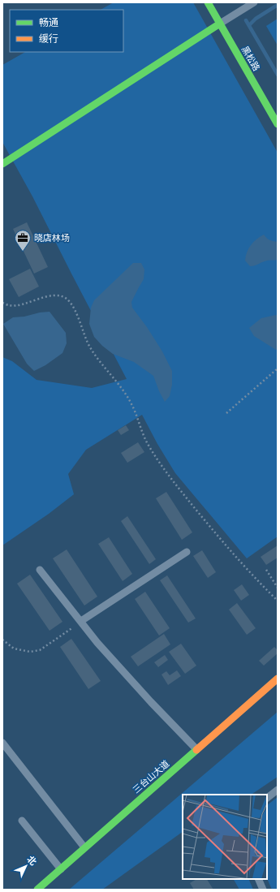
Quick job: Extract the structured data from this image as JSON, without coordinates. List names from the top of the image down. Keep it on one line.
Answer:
{"streets":{"street":["黑松路","三台山大道"]},"places":{"office":["晓店林场"]},"legend":["畅通","缓行"],"north":"top right"}
